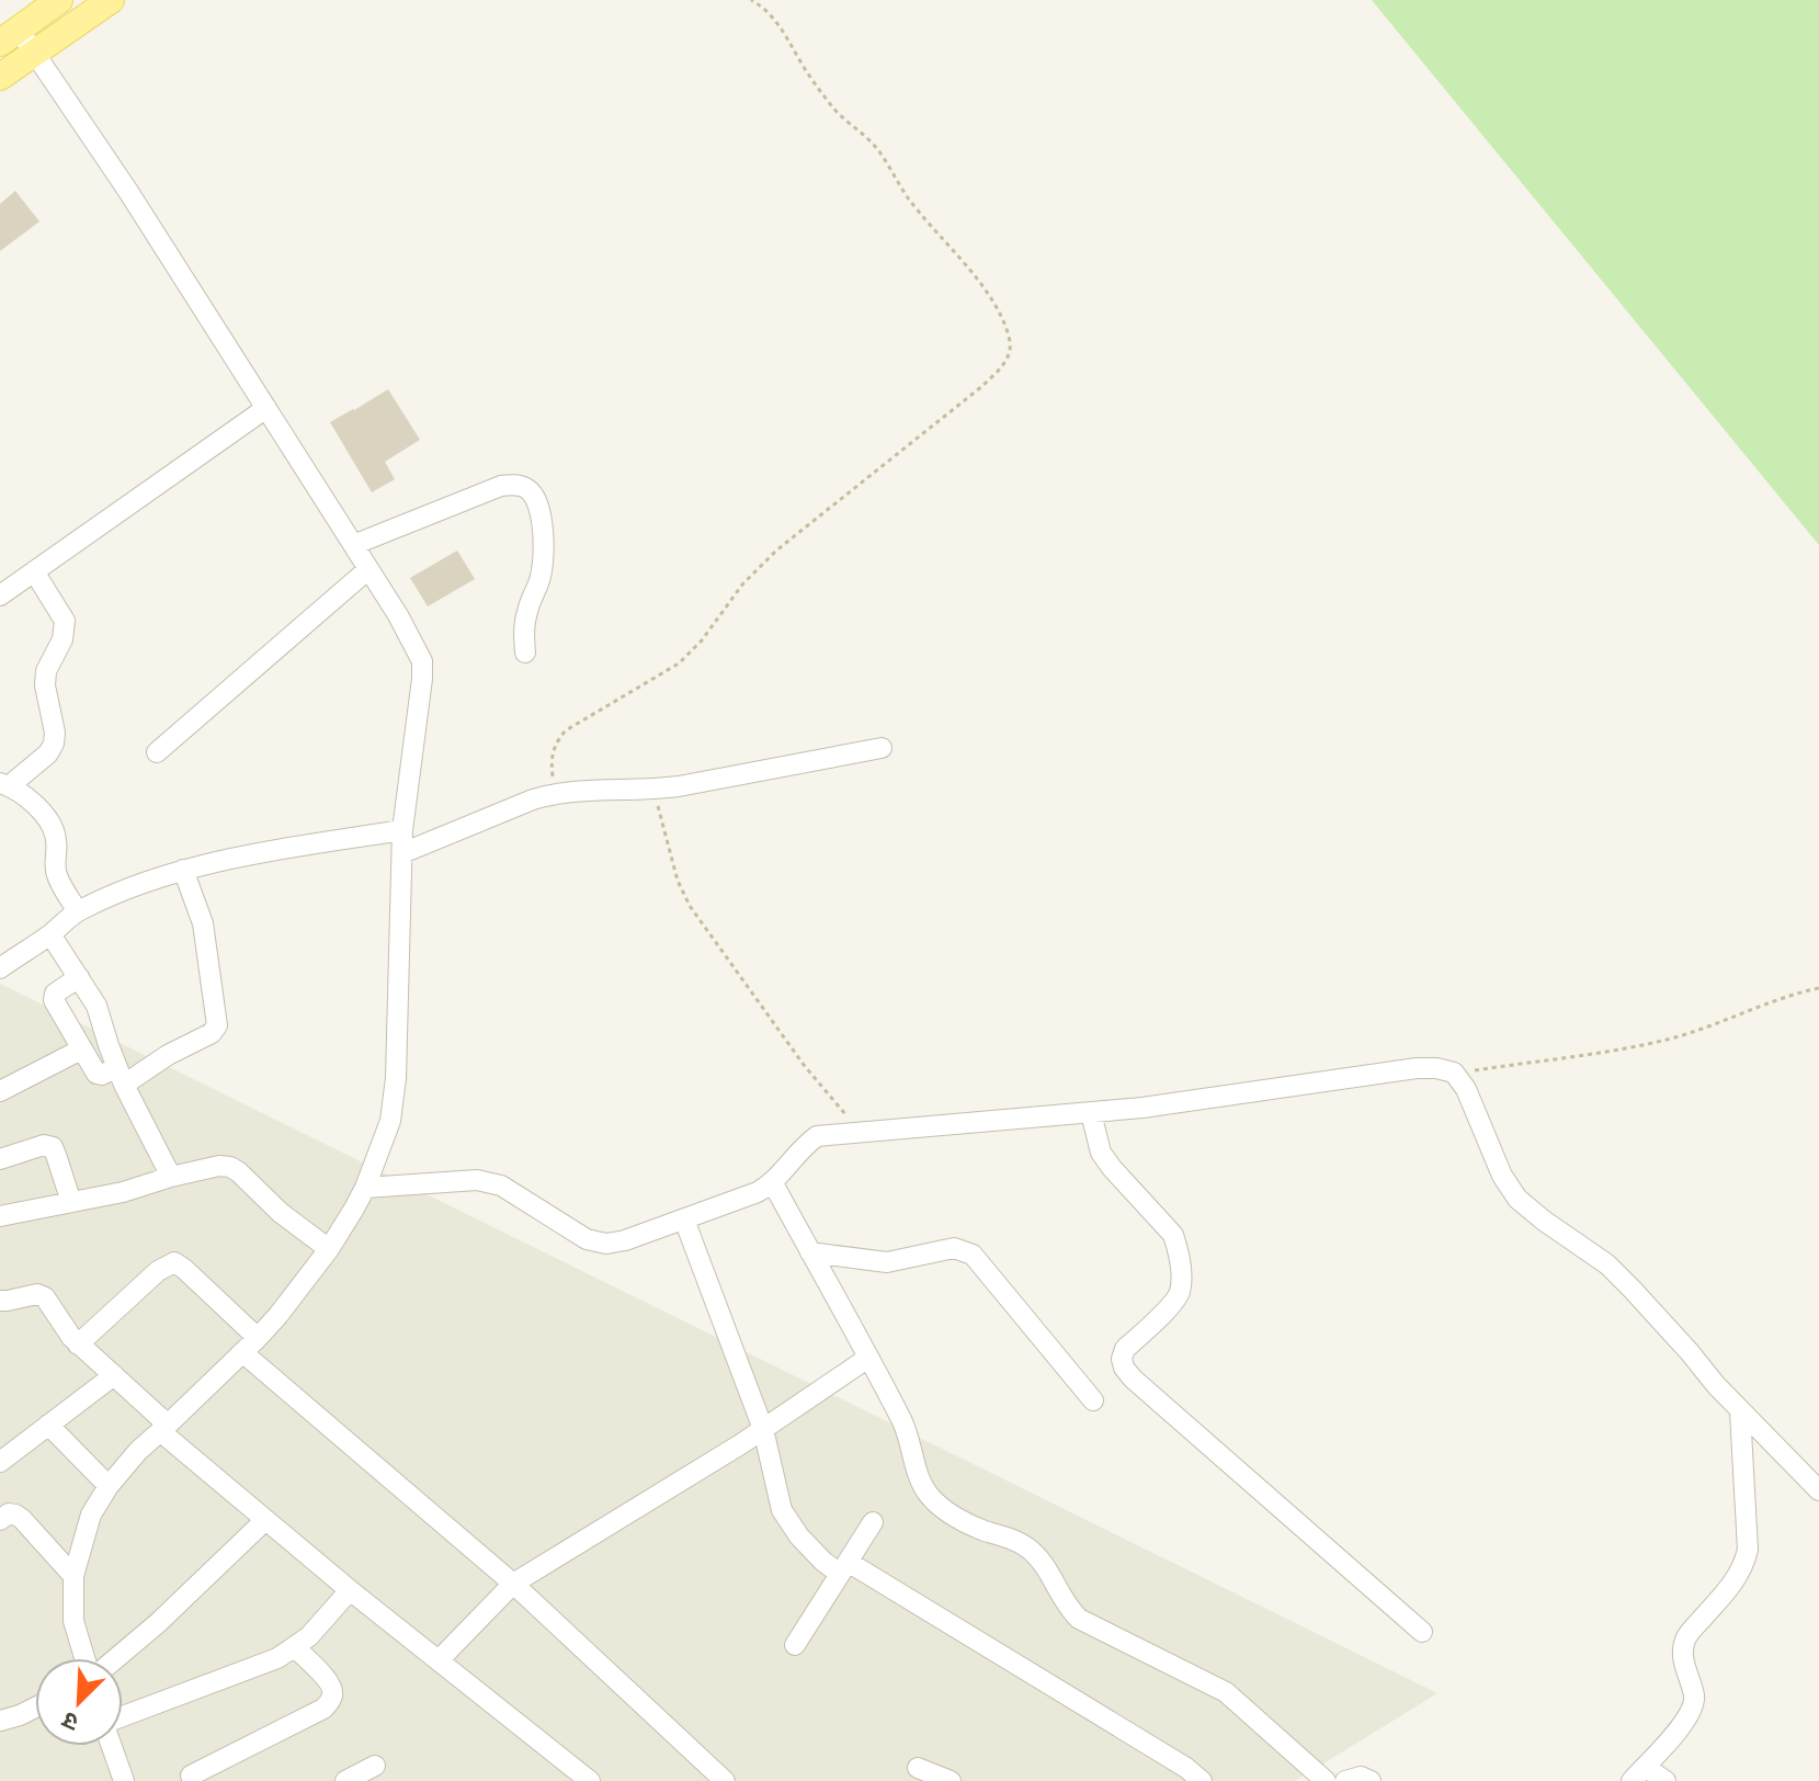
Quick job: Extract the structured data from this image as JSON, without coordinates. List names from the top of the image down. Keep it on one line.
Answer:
{"north":"bottom left"}
